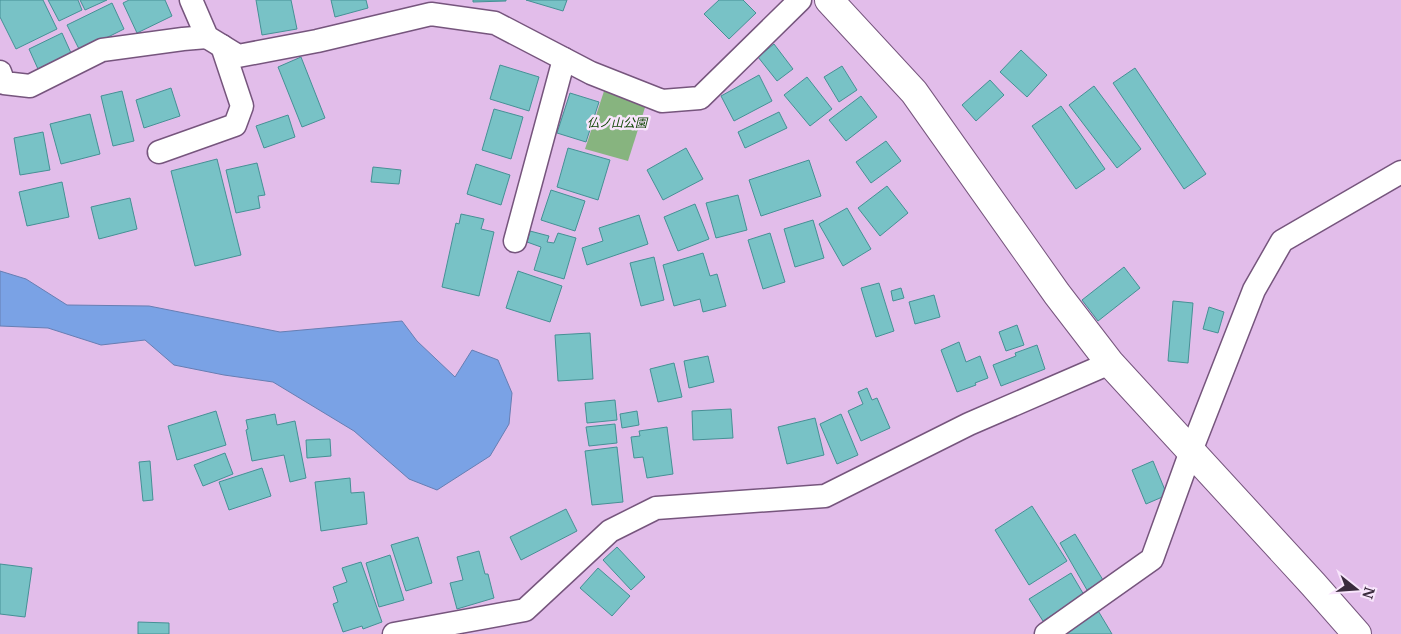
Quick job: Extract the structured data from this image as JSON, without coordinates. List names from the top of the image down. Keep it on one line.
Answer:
{"parks":["仏ノ山公園"],"north":"right"}
